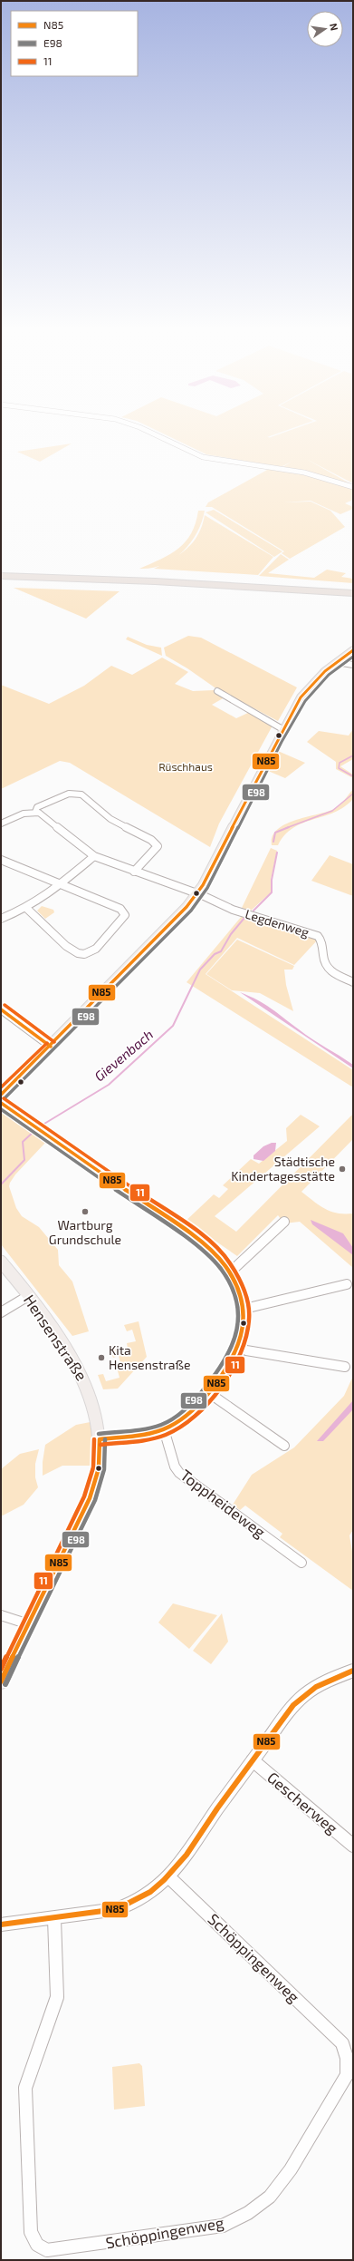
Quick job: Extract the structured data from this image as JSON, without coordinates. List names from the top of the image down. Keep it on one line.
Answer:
{"streets":{"main road":["Hensenstraße"],"street":["Legdenweg","Toppheideweg","Gescherweg","Schöppingenweg"]},"water":["Gievenbach"],"parks":["Rüschhaus"],"places":["Städtische Kindertagesstätte","Wartburg Grundschule","Kita Hensenstraße"],"lines":["transit line N85","transit line E98","transit line 11"],"legend":["N85","E98","11"],"north":"right"}
